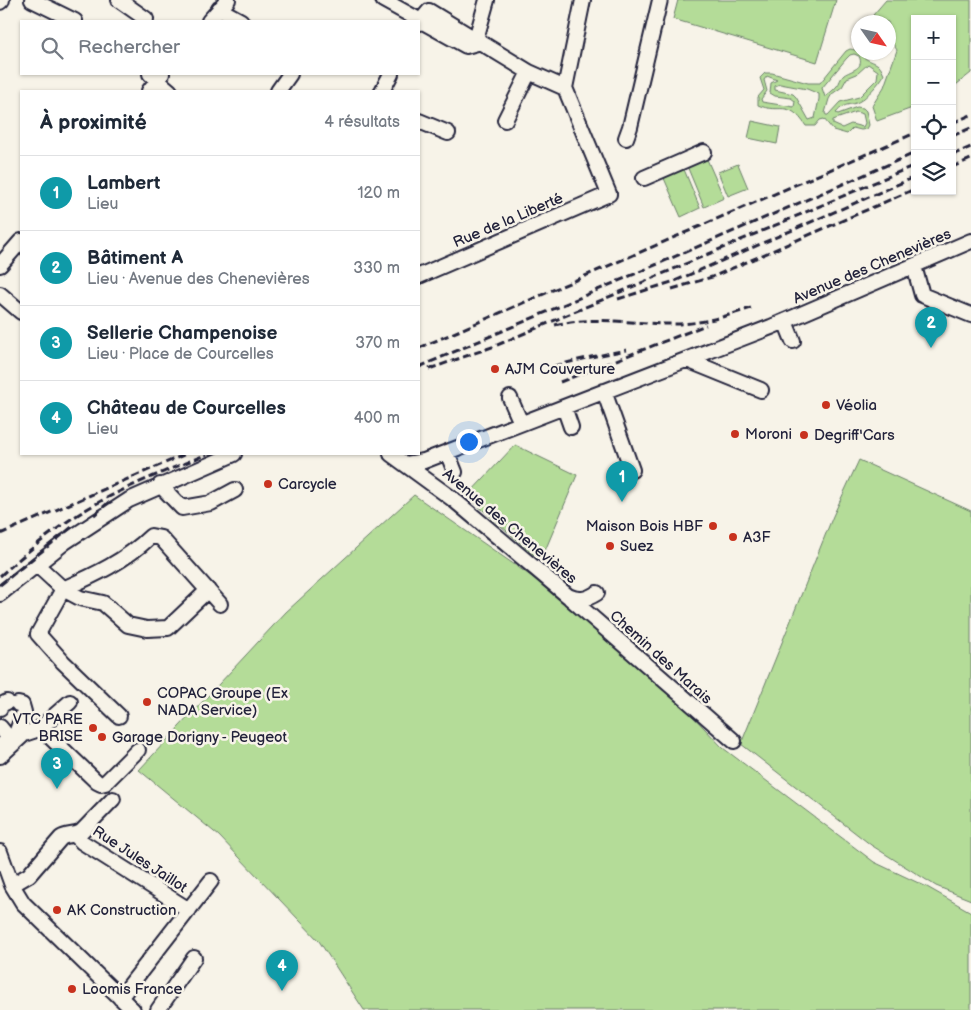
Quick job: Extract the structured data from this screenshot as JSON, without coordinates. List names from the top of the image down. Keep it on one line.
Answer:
{"streets":{"street":["Rue de la Liberté","Avenue des Chenevières","Chemin des Marais","Rue Jules Jaillot"]},"crossings":[["Avenue des Chenevières","Chemin des Marais"]],"places":["AJM Couverture","Véolia","Moroni","Degriff'Cars","Carcycle","Maison Bois HBF","A3F","Suez","COPAC Groupe (Ex NADA Service)","VTC PARE BRISE","Garage Dorigny - Peugeot","AK Construction","Loomis France"],"north":"bottom right","page":{"map_buttons":["+","−"],"search":"Rechercher","heading":["À proximité","4 résultats"],"list":[{"mark":"1","name":"Lambert","note":"Lieu","value":"120 m"},{"mark":"2","name":"Bâtiment A","note":"Lieu · Avenue des Chenevières","value":"330 m"},{"mark":"3","name":"Sellerie Champenoise","note":"Lieu · Place de Courcelles","value":"370 m"},{"mark":"4","name":"Château de Courcelles","note":"Lieu","value":"400 m"}],"pins":["2","1","3","4"]}}
